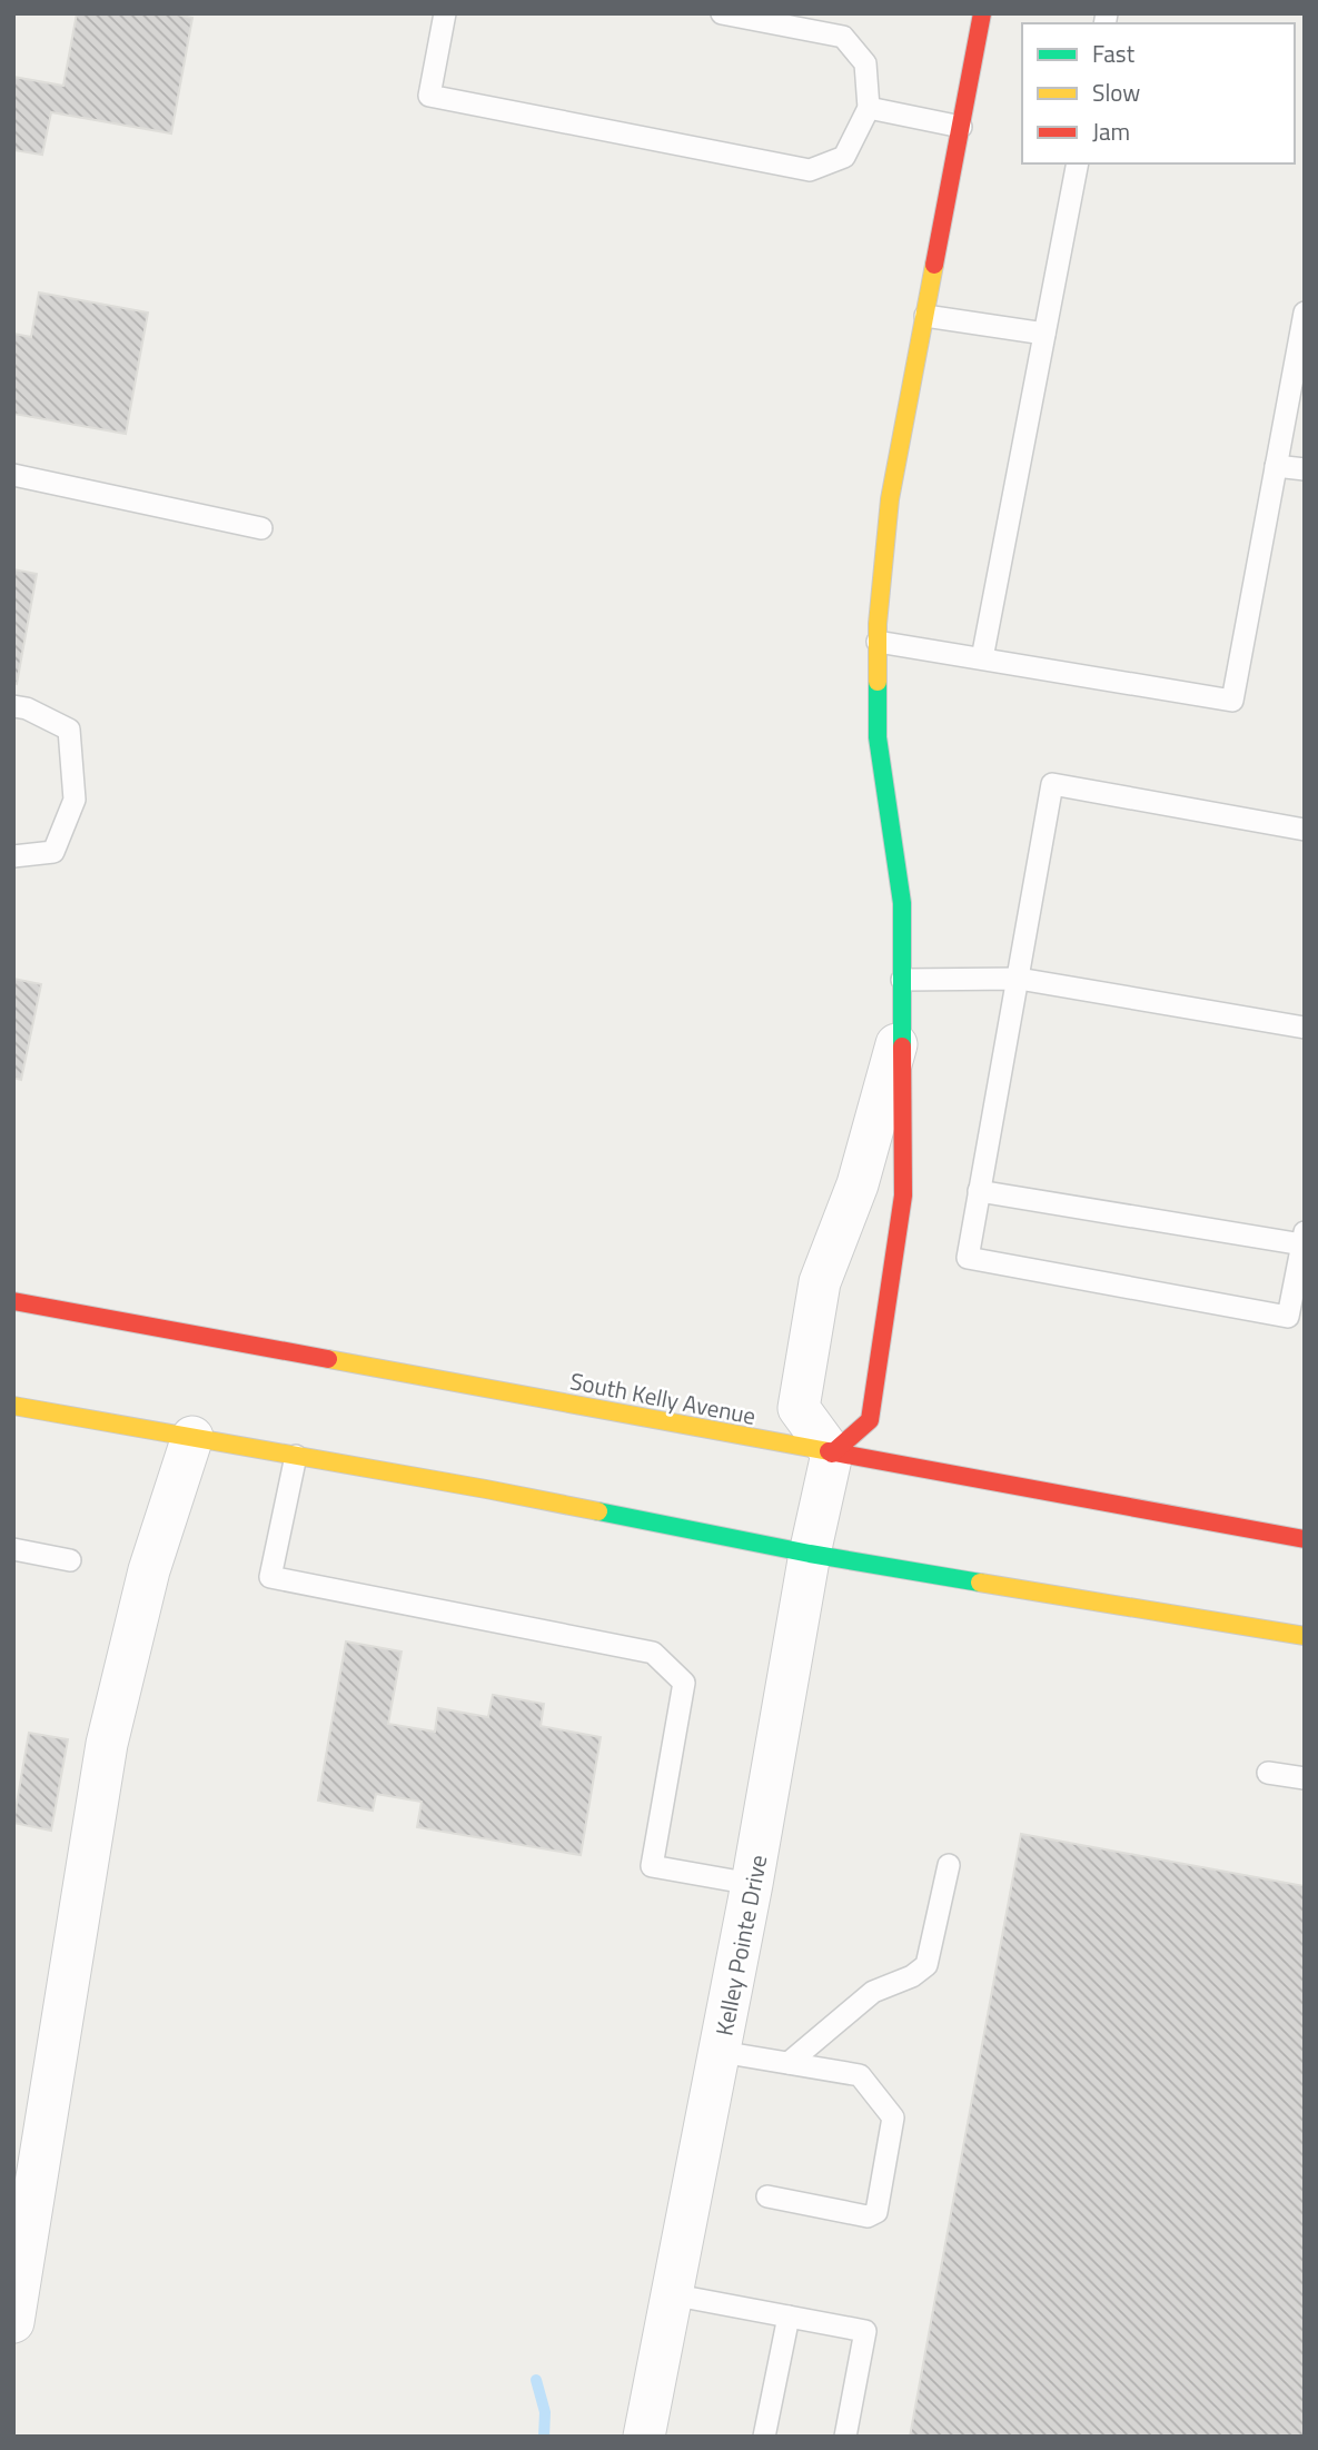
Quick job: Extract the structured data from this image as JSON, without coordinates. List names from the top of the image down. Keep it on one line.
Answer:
{"streets":{"main road":["South Kelly Avenue"],"street":["Kelley Pointe Drive"]},"crossings":[["South Kelly Avenue","Kelley Pointe Drive"]],"legend":["Fast","Slow","Jam"]}
